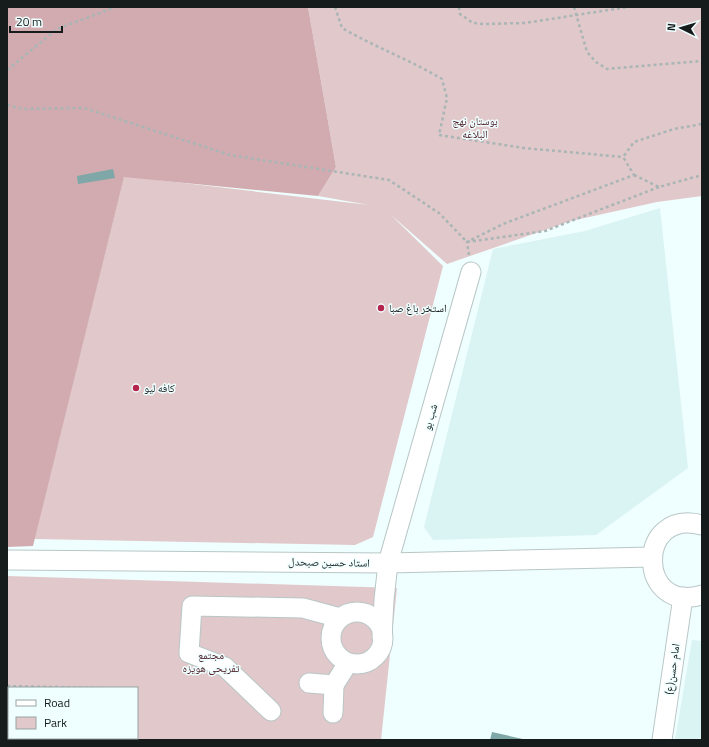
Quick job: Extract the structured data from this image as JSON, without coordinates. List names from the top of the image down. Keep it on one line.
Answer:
{"streets":{"street":["شب بو","استاد حسین صبحدل","امام حسن(ع)"]},"crossings":[["شب بو","استاد حسین صبحدل"]],"parks":["بوستان نهج البلاغه","مجتمع تفریحی هویزه"],"places":["استخر باغ صبا","کافه لیو"],"legend":["Road","Park"],"scale_bar":"20 m","north":"left"}
